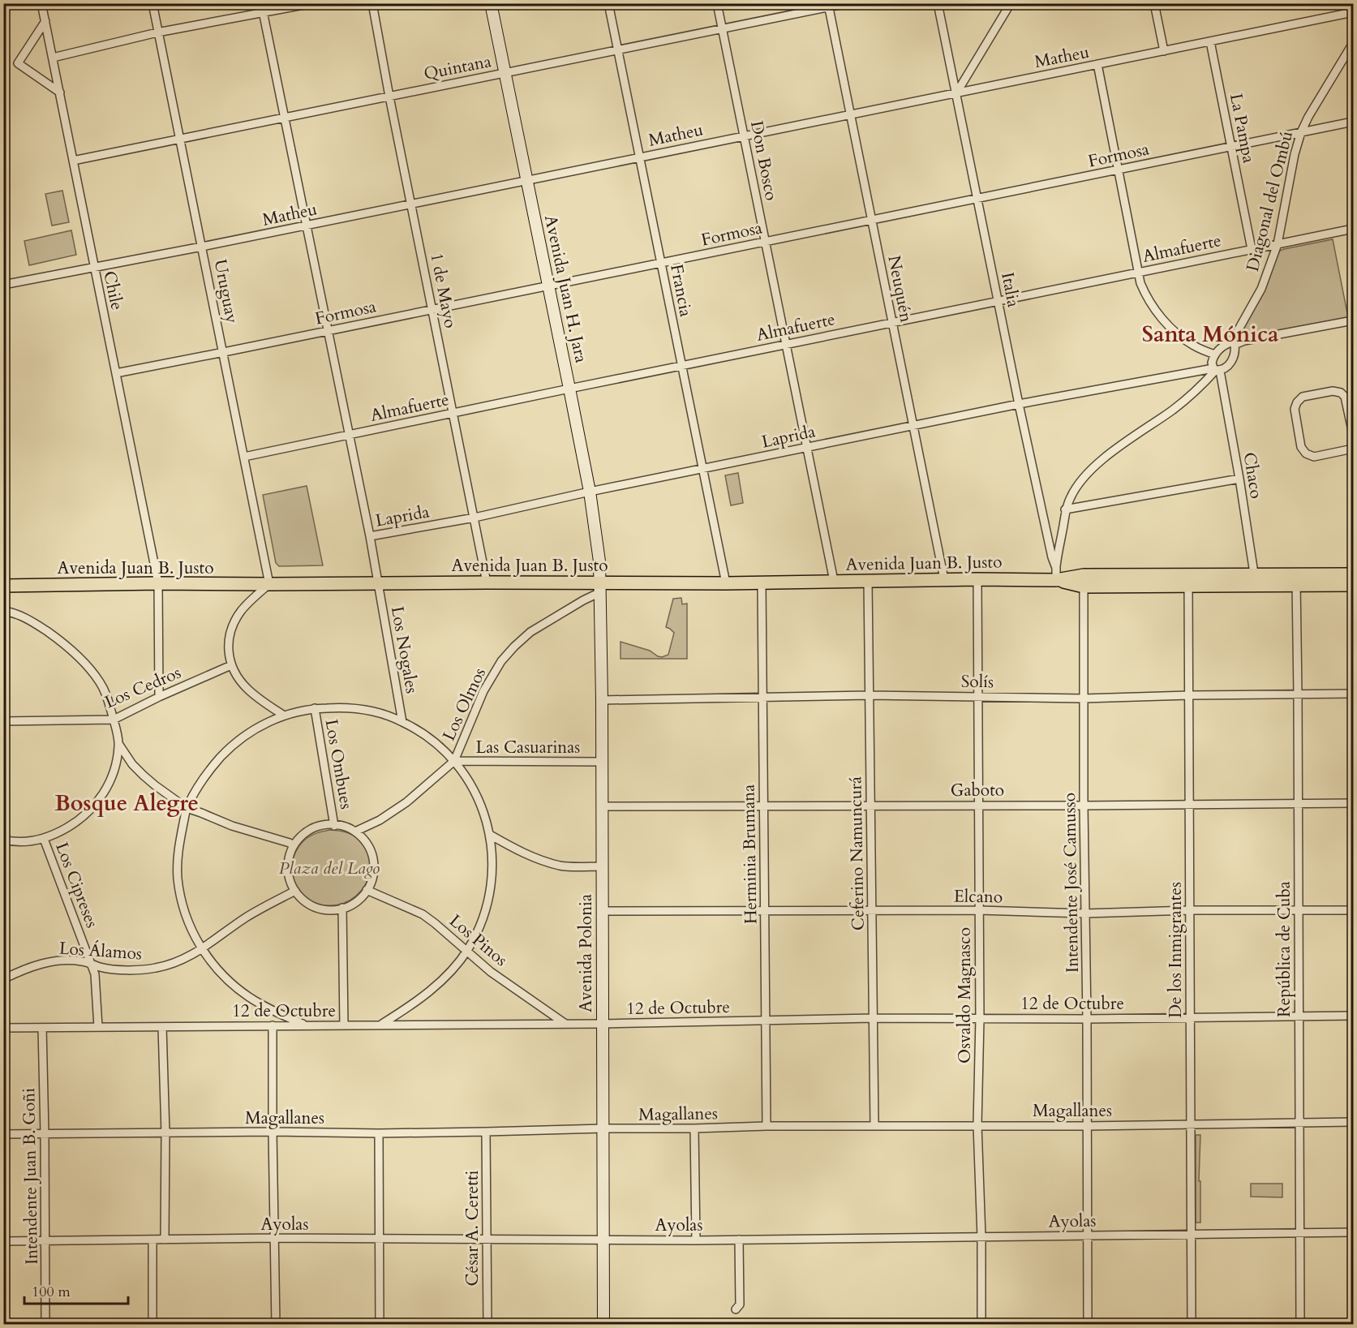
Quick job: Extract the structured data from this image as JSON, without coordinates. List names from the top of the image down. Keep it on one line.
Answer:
{"streets":{"main road":["Avenida Juan H. Jara","Avenida Juan B. Justo","Avenida Polonia"],"street":["Matheu","Quintana","La Pampa","Formosa","Don Bosco","Diagonal del Ombú","Almafuerte","Neuquén","Italia","Chile","1 de Mayo","Francia","Uruguay","Laprida","Chaco","Los Nogales","Solís","Los Cedros","Los Olmos","Las Casuarinas","Los Ombues","Gaboto","Ceferino Namuncurá","Herminia Brumana","Intendente José Camusso","Los Cipreses","Elcano","Los Pinos","República de Cuba","De los Inmigrantes","Los Álamos","Osvaldo Magnasco","12 de Octubre","Magallanes","Intendente Juan B. Goñi","Ayolas","César A. Ceretti"]},"crossings":[["Matheu","La Pampa"],["Matheu","Don Bosco"],["Matheu","Avenida Juan H. Jara"],["Matheu","Neuquén"],["Matheu","Italia"],["Matheu","Chile"],["Matheu","1 de Mayo"],["Matheu","Francia"],["Matheu","Uruguay"],["Matheu","Los Nogales"],["Quintana","Don Bosco"],["Quintana","Avenida Juan H. Jara"],["Quintana","Neuquén"],["Quintana","Chile"],["Quintana","1 de Mayo"],["Quintana","Francia"],["Quintana","Uruguay"],["Quintana","Los Nogales"],["La Pampa","Formosa"],["La Pampa","Almafuerte"],["Formosa","Don Bosco"],["Formosa","Diagonal del Ombú"],["Formosa","Avenida Juan H. Jara"],["Formosa","Neuquén"],["Formosa","Italia"],["Formosa","Chile"],["Formosa","1 de Mayo"],["Formosa","Francia"],["Formosa","Uruguay"],["Formosa","Los Nogales"],["Don Bosco","Almafuerte"],["Don Bosco","Laprida"],["Don Bosco","Avenida Juan B. Justo"],["Diagonal del Ombú","Almafuerte"],["Diagonal del Ombú","Italia"],["Diagonal del Ombú","Laprida"],["Diagonal del Ombú","Chaco"],["Diagonal del Ombú","Avenida Juan B. Justo"],["Almafuerte","Avenida Juan H. Jara"],["Almafuerte","Neuquén"],["Almafuerte","Italia"],["Almafuerte","1 de Mayo"],["Almafuerte","Francia"],["Almafuerte","Uruguay"],["Almafuerte","Los Nogales"],["Avenida Juan H. Jara","Laprida"],["Avenida Juan H. Jara","Avenida Juan B. Justo"],["Avenida Juan H. Jara","Los Olmos"],["Avenida Juan H. Jara","Avenida Polonia"],["Neuquén","Laprida"],["Neuquén","Avenida Juan B. Justo"],["Italia","Laprida"],["Italia","Avenida Juan B. Justo"],["Chile","Avenida Juan B. Justo"],["Chile","Los Cedros"],["1 de Mayo","Laprida"],["1 de Mayo","Avenida Juan B. Justo"],["Francia","Laprida"],["Francia","Avenida Juan B. Justo"],["Uruguay","Avenida Juan B. Justo"],["Laprida","Chaco"],["Laprida","Los Nogales"],["Chaco","Avenida Juan B. Justo"],["Avenida Juan B. Justo","Los Nogales"],["Avenida Juan B. Justo","Los Olmos"],["Avenida Juan B. Justo","Ceferino Namuncurá"],["Avenida Juan B. Justo","Herminia Brumana"],["Avenida Juan B. Justo","Intendente José Camusso"],["Avenida Juan B. Justo","República de Cuba"],["Avenida Juan B. Justo","De los Inmigrantes"],["Avenida Juan B. Justo","Avenida Polonia"],["Avenida Juan B. Justo","Osvaldo Magnasco"],["Solís","Ceferino Namuncurá"],["Solís","Herminia Brumana"],["Solís","Intendente José Camusso"],["Solís","República de Cuba"],["Solís","De los Inmigrantes"],["Solís","Avenida Polonia"],["Solís","Osvaldo Magnasco"],["Los Olmos","Las Casuarinas"],["Los Olmos","Los Ombues"],["Los Olmos","Los Pinos"],["Los Olmos","Los Álamos"],["Los Olmos","Avenida Polonia"],["Las Casuarinas","Avenida Polonia"],["Los Ombues","Los Pinos"],["Los Ombues","Los Álamos"],["Gaboto","Ceferino Namuncurá"],["Gaboto","Herminia Brumana"],["Gaboto","Intendente José Camusso"],["Gaboto","República de Cuba"],["Gaboto","De los Inmigrantes"],["Gaboto","Avenida Polonia"],["Gaboto","Osvaldo Magnasco"],["Ceferino Namuncurá","Elcano"],["Ceferino Namuncurá","12 de Octubre"],["Ceferino Namuncurá","Magallanes"],["Herminia Brumana","Elcano"],["Herminia Brumana","12 de Octubre"],["Herminia Brumana","Magallanes"],["Intendente José Camusso","Elcano"],["Intendente José Camusso","12 de Octubre"],["Intendente José Camusso","Magallanes"],["Intendente José Camusso","Ayolas"],["Los Cipreses","Los Álamos"],["Los Cipreses","12 de Octubre"],["Elcano","República de Cuba"],["Elcano","De los Inmigrantes"],["Elcano","Avenida Polonia"],["Elcano","Osvaldo Magnasco"],["Los Pinos","Los Álamos"],["Los Pinos","12 de Octubre"],["República de Cuba","12 de Octubre"],["República de Cuba","Magallanes"],["República de Cuba","Ayolas"],["De los Inmigrantes","12 de Octubre"],["De los Inmigrantes","Magallanes"],["De los Inmigrantes","Ayolas"],["Avenida Polonia","12 de Octubre"],["Avenida Polonia","Magallanes"],["Avenida Polonia","Ayolas"],["Osvaldo Magnasco","12 de Octubre"],["Osvaldo Magnasco","Magallanes"],["Osvaldo Magnasco","Ayolas"],["12 de Octubre","Intendente Juan B. Goñi"],["Magallanes","Intendente Juan B. Goñi"],["Magallanes","César A. Ceretti"],["Intendente Juan B. Goñi","Ayolas"],["Ayolas","César A. Ceretti"]],"districts":["Santa Mónica","Bosque Alegre"],"parks":["Plaza del Lago"],"scale_bar":"100 m"}
